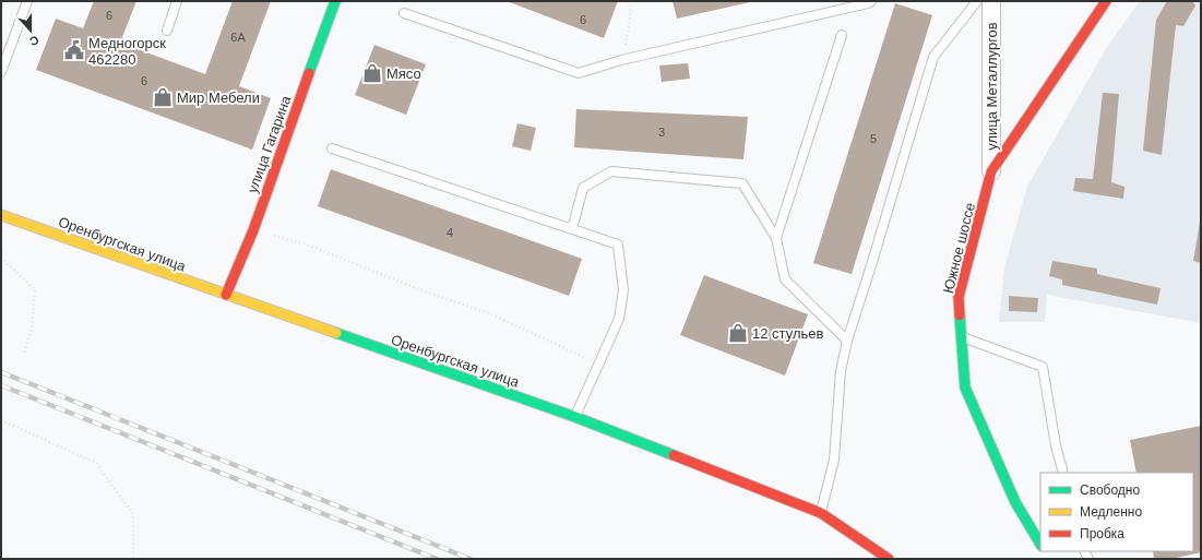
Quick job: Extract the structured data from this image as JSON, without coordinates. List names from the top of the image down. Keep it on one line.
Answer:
{"streets":{"street":["улица Металлургов","улица Гагарина","Оренбургская улица","Южное шоссе"]},"crossings":[["улица Металлургов","Южное шоссе"],["улица Гагарина","Оренбургская улица"]],"places":{"public building":["Медногорск 462280"],"shop":["Мясо","Мир Мебели","12 стульев"]},"house_numbers":["6","6","6А","6","3","5","4"],"legend":["Свободно","Медленно","Пробка"],"north":"bottom"}
